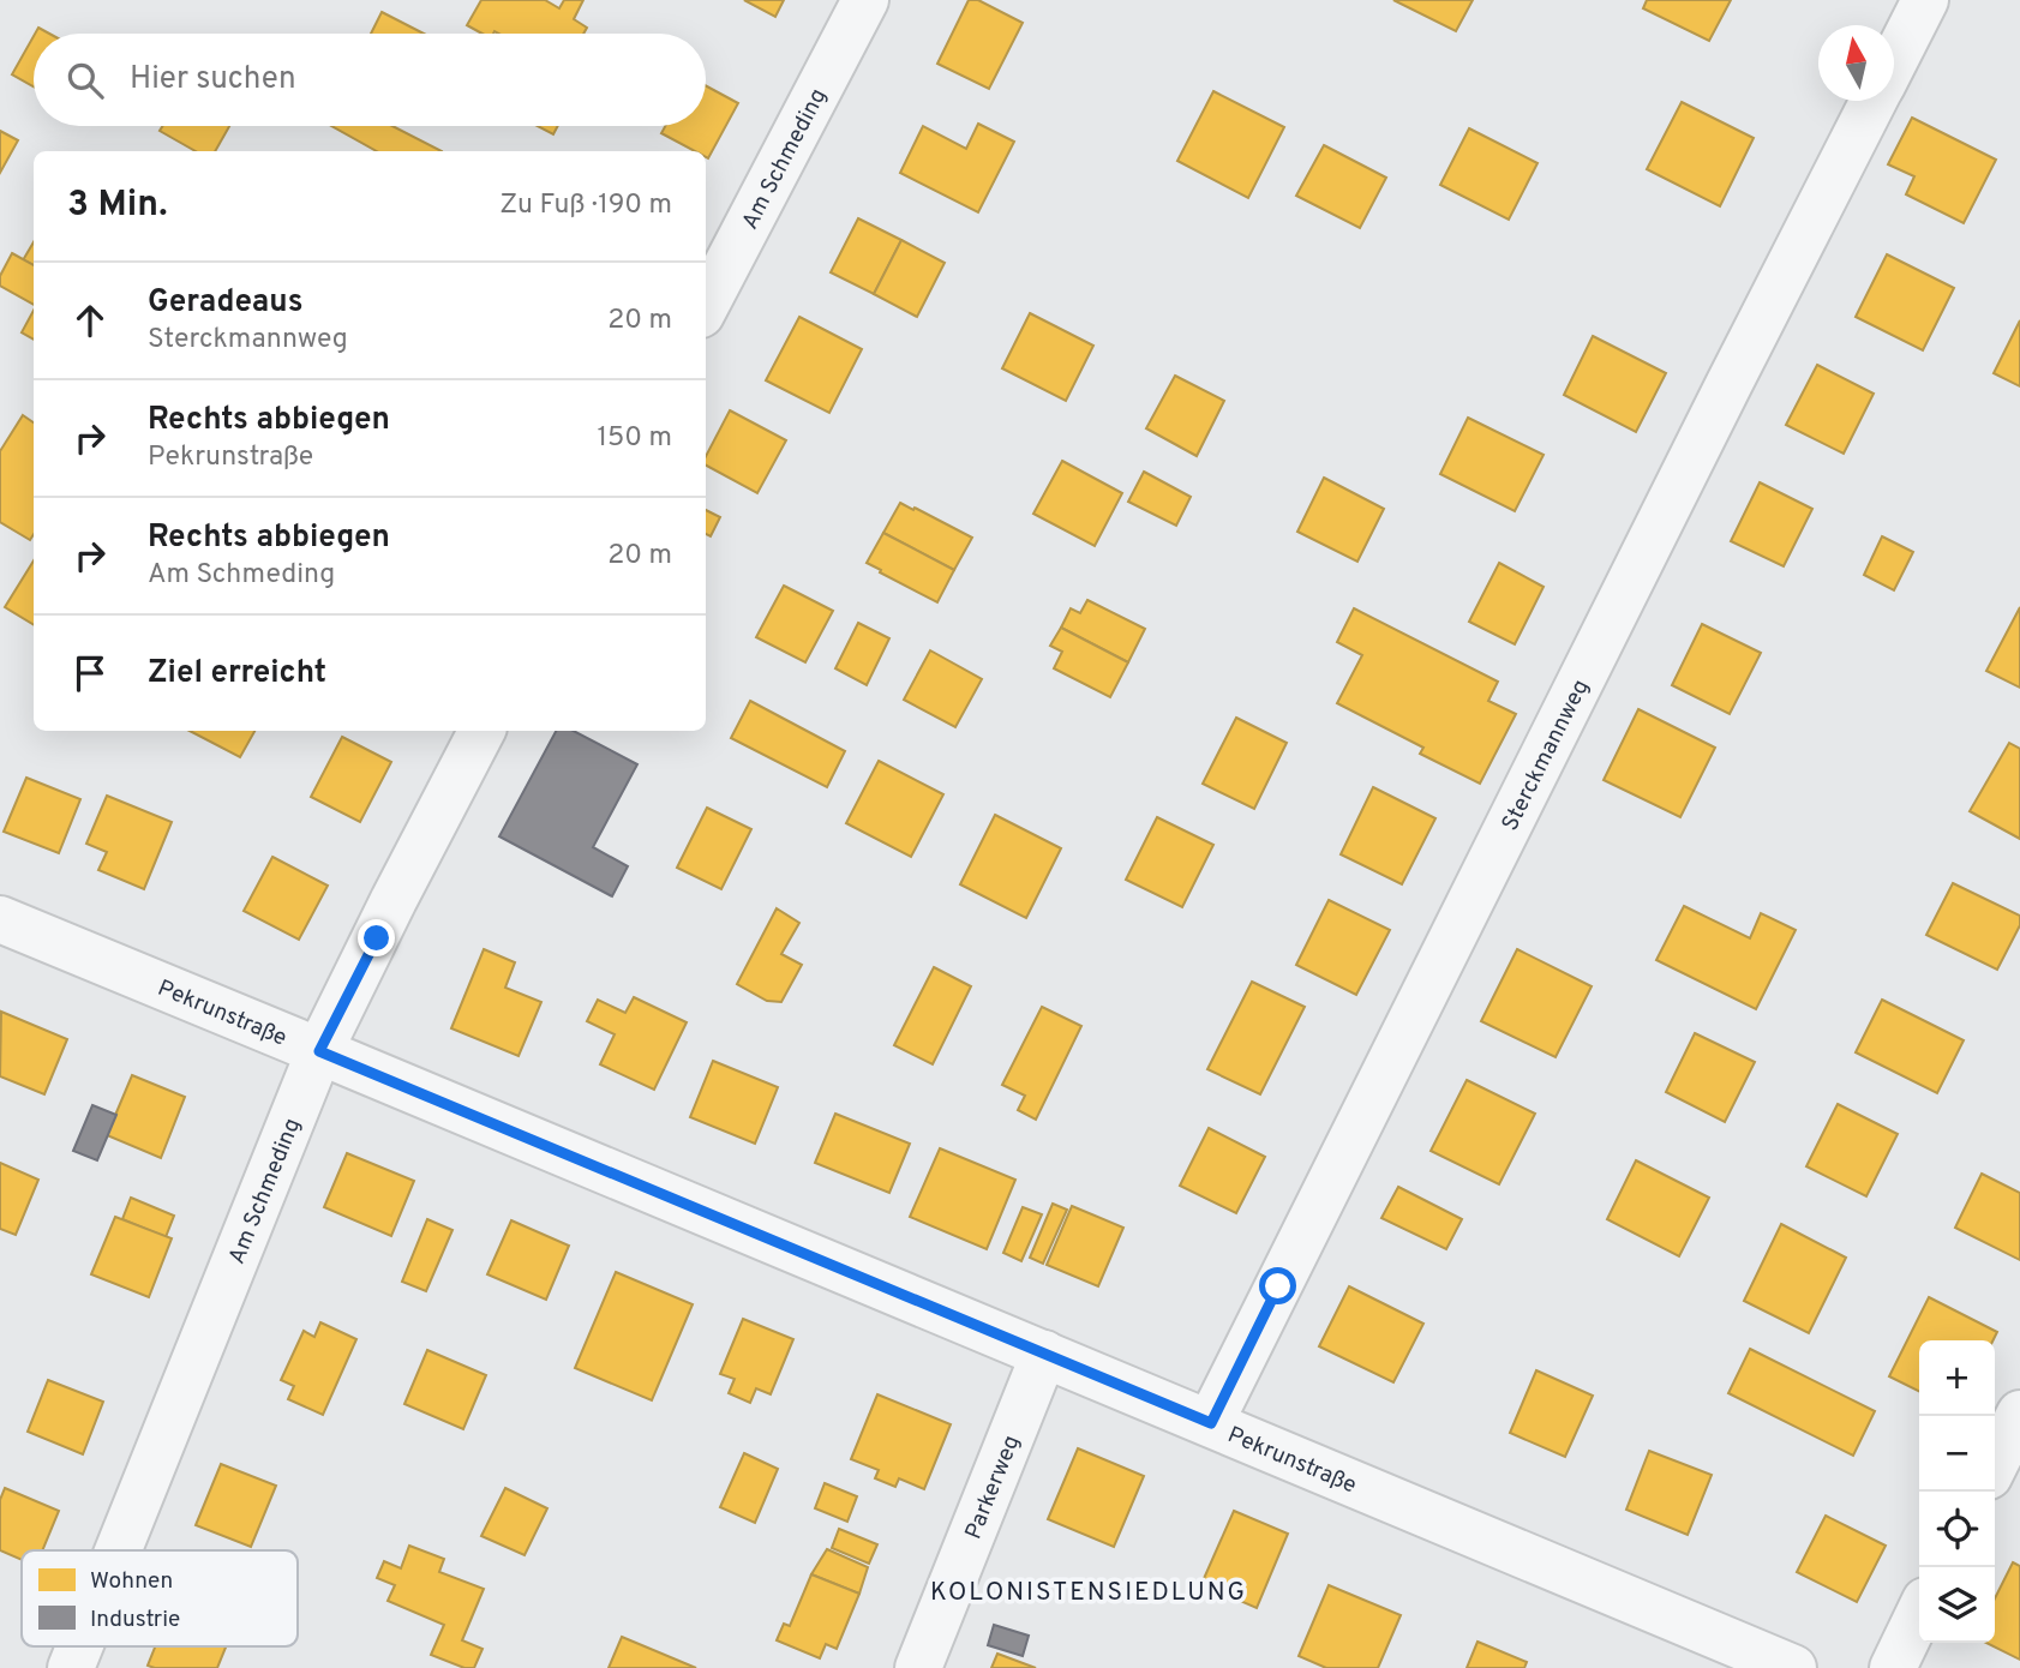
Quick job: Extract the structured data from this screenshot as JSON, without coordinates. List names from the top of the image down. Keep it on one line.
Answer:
{"streets":{"street":["Am Schmeding","Sterckmannweg","Pekrunstraße","Parkerweg"]},"crossings":[["Am Schmeding","Pekrunstraße"],["Sterckmannweg","Pekrunstraße"],["Pekrunstraße","Parkerweg"]],"districts":["KOLONISTENSIEDLUNG"],"legend":["Wohnen","Industrie"],"north":"top","page":{"search":"Hier suchen","heading":["3 Min.","Zu Fuß · 190 m"],"list":[["Geradeaus","Sterckmannweg","20 m"],["Rechts abbiegen","Pekrunstraße","150 m"],["Rechts abbiegen","Am Schmeding","20 m"],"Ziel erreicht"],"map_buttons":["+","−"]}}
